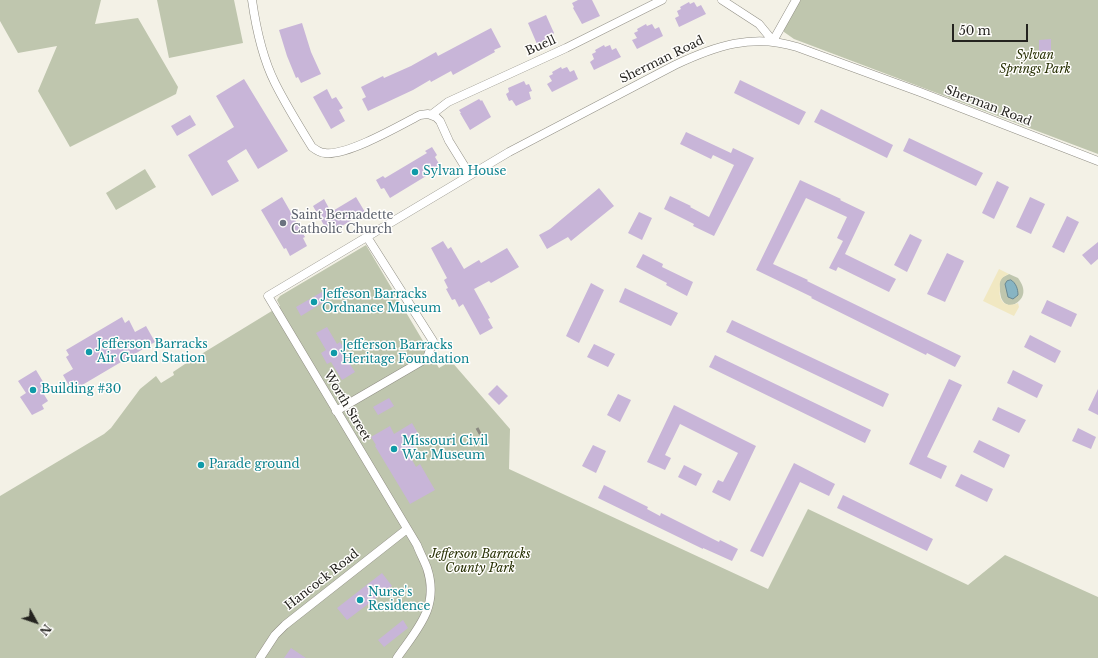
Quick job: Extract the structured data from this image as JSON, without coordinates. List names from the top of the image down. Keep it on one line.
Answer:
{"streets":{"street":["Buell","Sherman Road","Worth Street","Hancock Road"]},"crossings":[["Sherman Road","Worth Street"],["Worth Street","Hancock Road"]],"parks":["Sylvan Springs Park","Jefferson Barracks County Park"],"places":["Sylvan House","Saint Bernadette Catholic Church","Jeffeson Barracks Ordnance Museum","Jefferson Barracks Air Guard Station","Jefferson Barracks Heritage Foundation","Building #30","Missouri Civil War Museum","Parade ground","Nurse's Residence"],"scale_bar":"50 m","north":"bottom right"}
